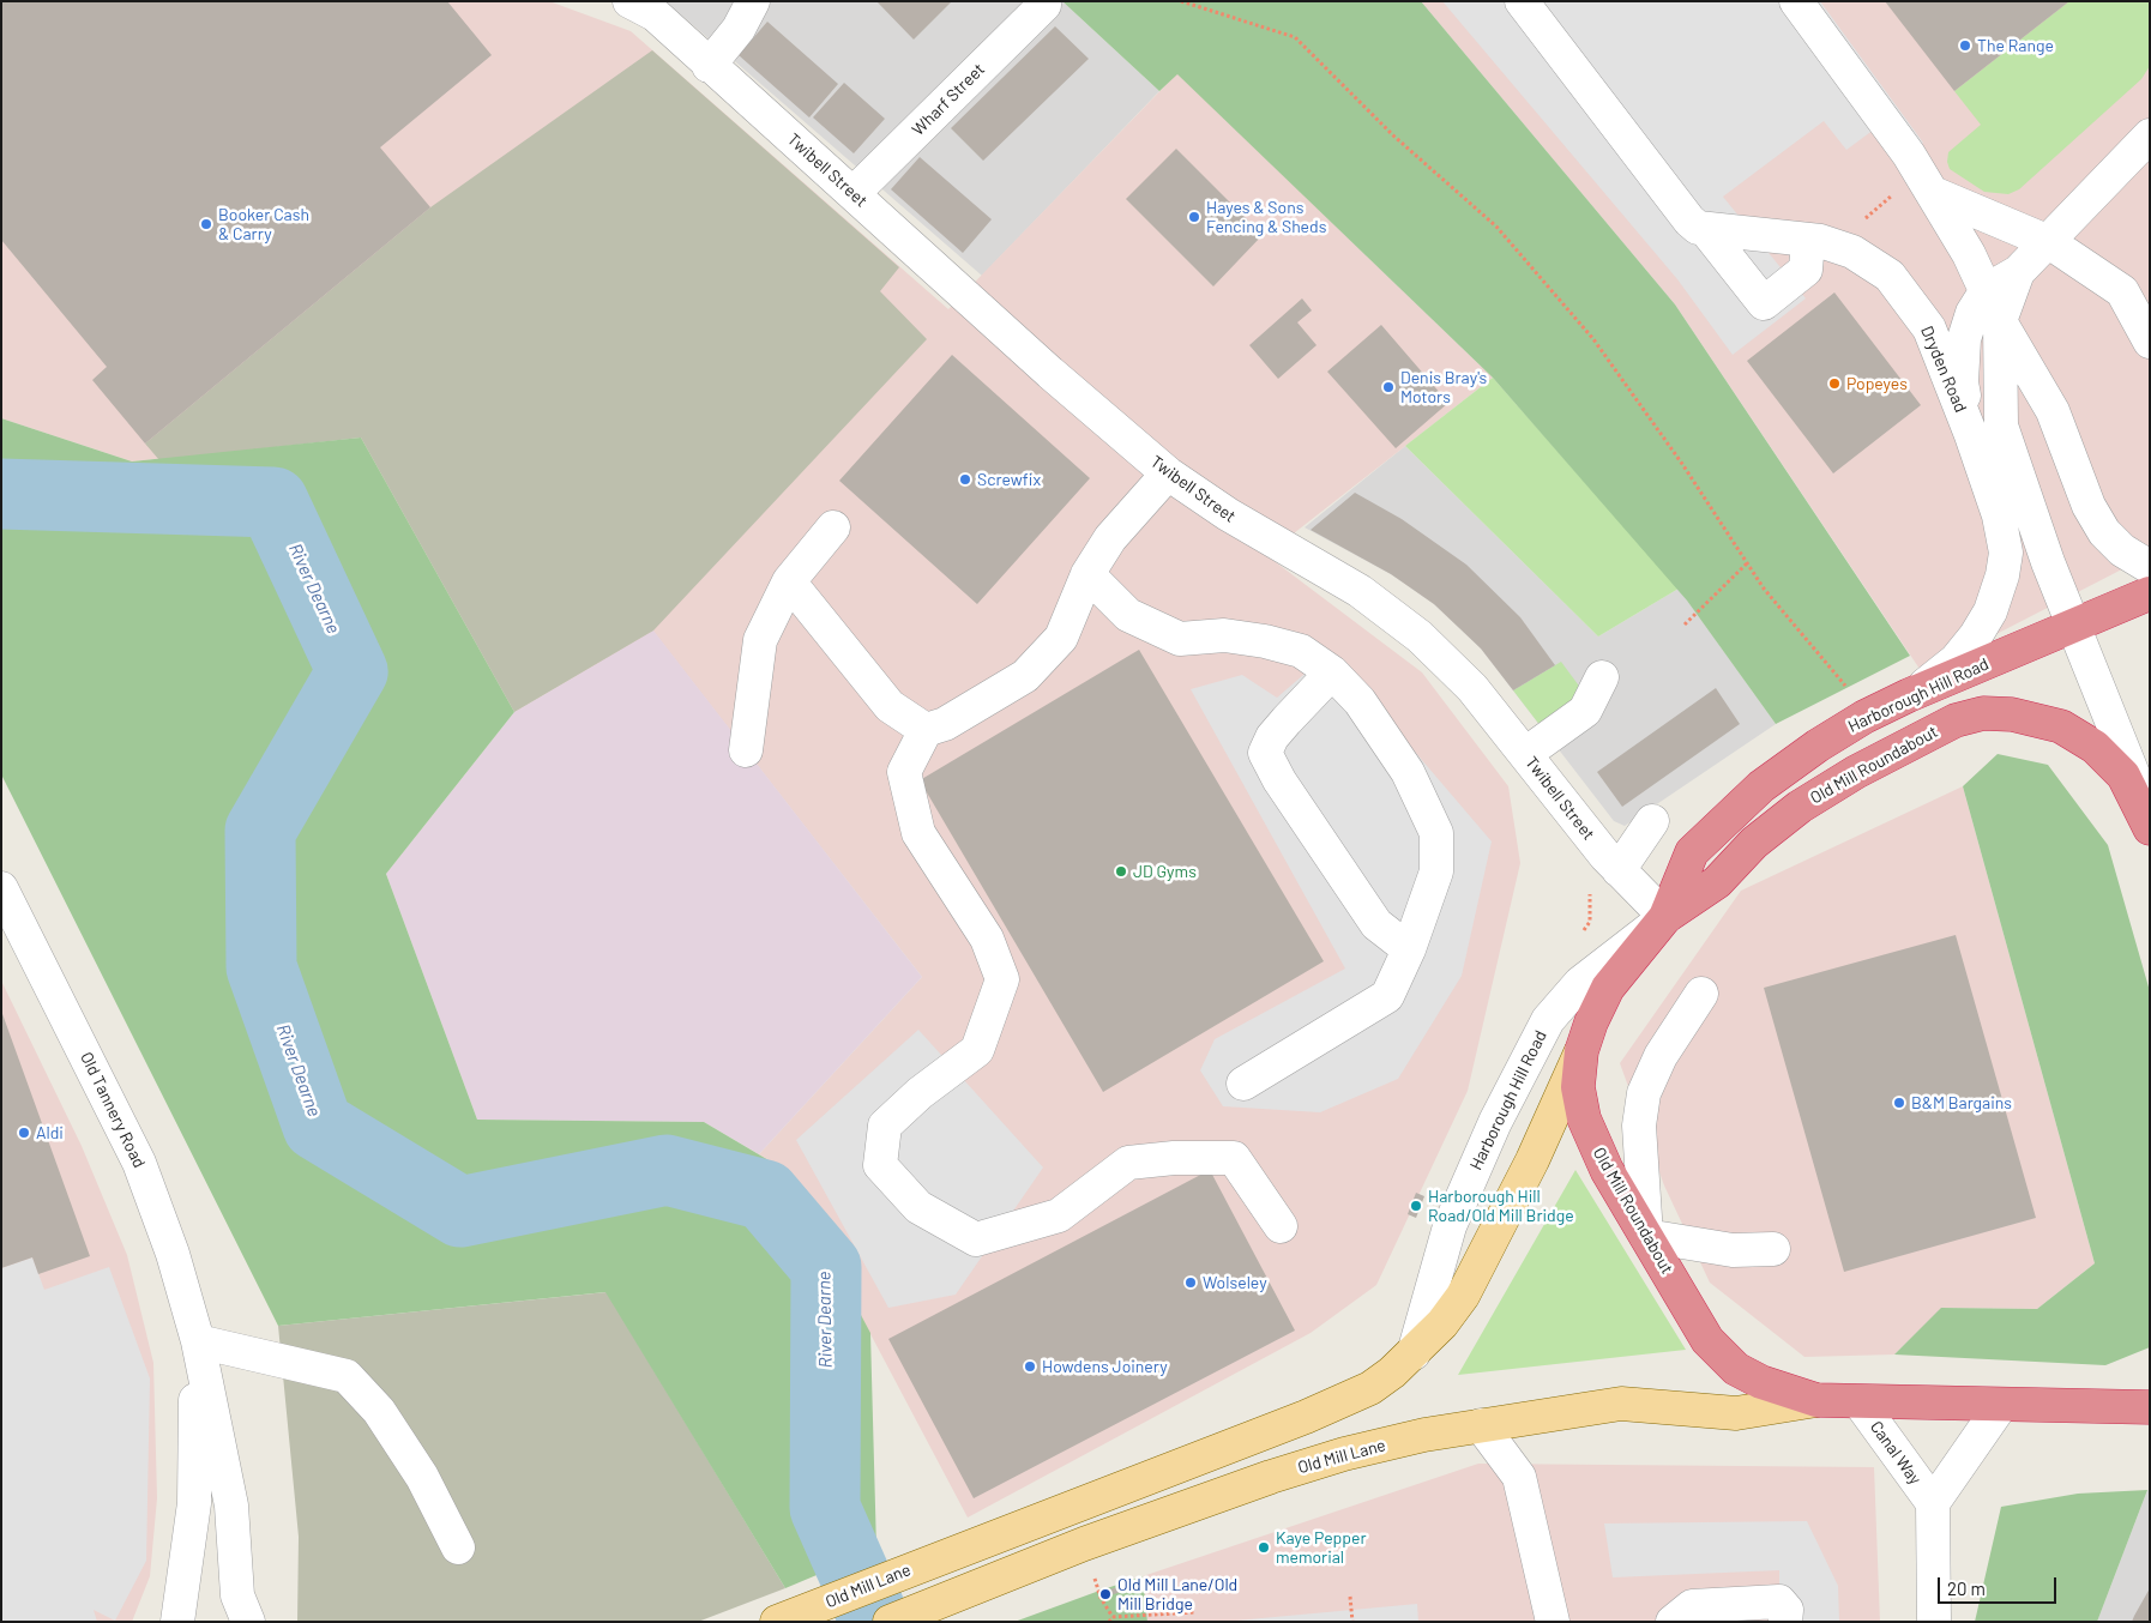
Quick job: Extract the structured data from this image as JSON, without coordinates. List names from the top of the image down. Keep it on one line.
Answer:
{"streets":{"highway":["Harborough Hill Road","Old Mill Roundabout"],"main road":["Old Mill Lane"],"street":["Wharf Street","Twibell Street","Dryden Road","Old Tannery Road","Canal Way"]},"crossings":[["Wharf Street","Twibell Street"],["Twibell Street","Harborough Hill Road"],["Twibell Street","Old Mill Roundabout"],["Dryden Road","Harborough Hill Road"],["Harborough Hill Road","Old Mill Roundabout"],["Harborough Hill Road","Old Mill Lane"],["Old Mill Roundabout","Canal Way"],["Old Mill Roundabout","Old Mill Lane"]],"water":["River Dearne"],"places":["The Range","Hayes & Sons Fencing & Sheds","Booker Cash & Carry","Popeyes","Denis Bray's Motors","Screwfix","JD Gyms","B&M Bargains","Aldi","Harborough Hill Road/Old Mill Bridge","Wolseley","Howdens Joinery","Kaye Pepper memorial","Old Mill Lane/Old Mill Bridge"],"scale_bar":"20 m"}
